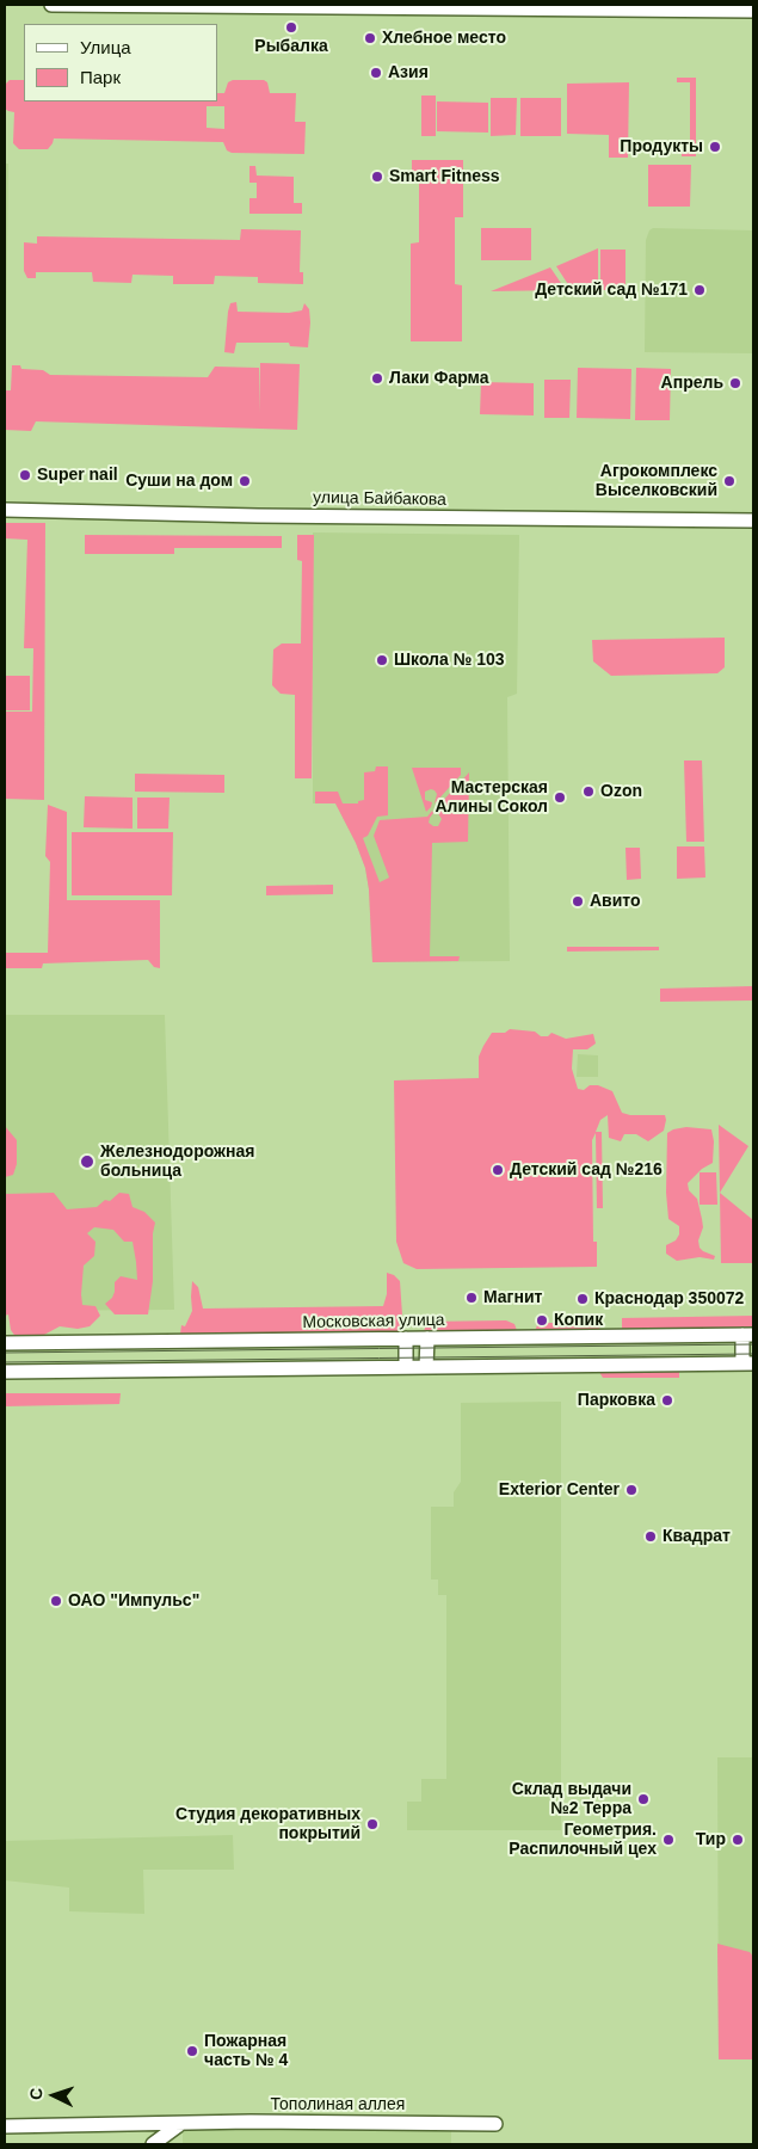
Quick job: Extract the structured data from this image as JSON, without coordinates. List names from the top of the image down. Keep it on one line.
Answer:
{"streets":{"street":["улица Байбакова","Московская улица","Тополиная аллея"]},"places":["Рыбалка","Хлебное место","Азия","Продукты","Smart Fitness","Детский сад №171","Лаки Фарма","Апрель","Super nail","Суши на дом","Агрокомплекс Выселковский","Школа № 103","Ozon","Мастерская Алины Сокол","Авито","Железнодорожная больница","Детский сад №216","Магнит","Краснодар 350072","Копик","Парковка","Exterior Center","Квадрат","ОАО \"Импульс\"","Склад выдачи №2 Терра","Студия декоративных покрытий","Геометрия. Распилочный цех","Тир","Пожарная часть № 4"],"legend":["Улица","Парк"],"north":"left"}
